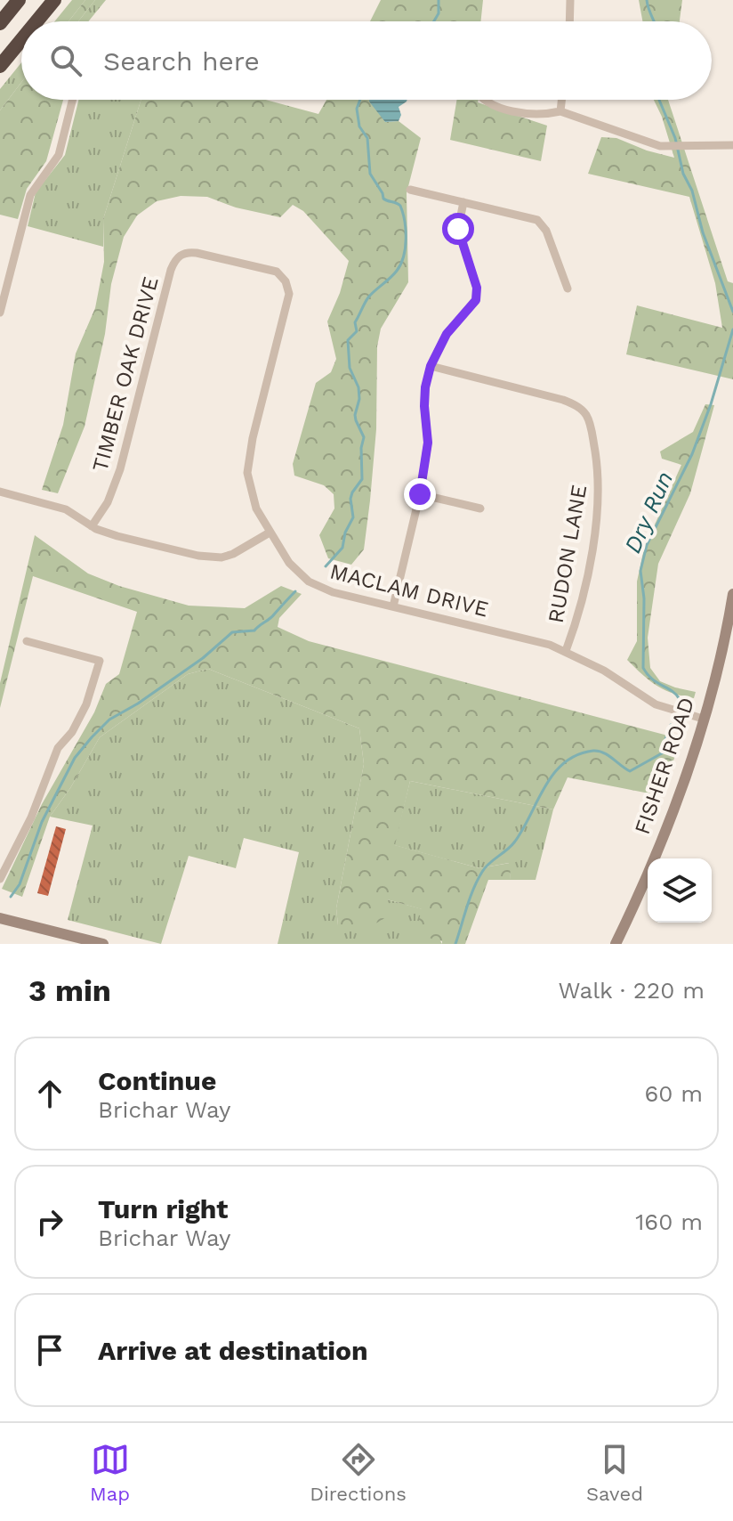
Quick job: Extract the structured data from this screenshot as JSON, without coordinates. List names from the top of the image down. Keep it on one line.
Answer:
{"streets":{"main road":["FISHER ROAD"],"street":["TIMBER OAK DRIVE","RUDON LANE","MACLAM DRIVE"]},"crossings":[["TIMBER OAK DRIVE","MACLAM DRIVE"],["RUDON LANE","MACLAM DRIVE"],["MACLAM DRIVE","FISHER ROAD"]],"water":["Dry Run"],"page":{"search":"Search here","heading":["3 min","Walk · 220 m"],"list":[["Continue","Brichar Way","60 m"],["Turn right","Brichar Way","160 m"],"Arrive at destination"],"nav":["Map","Directions","Saved"]}}
